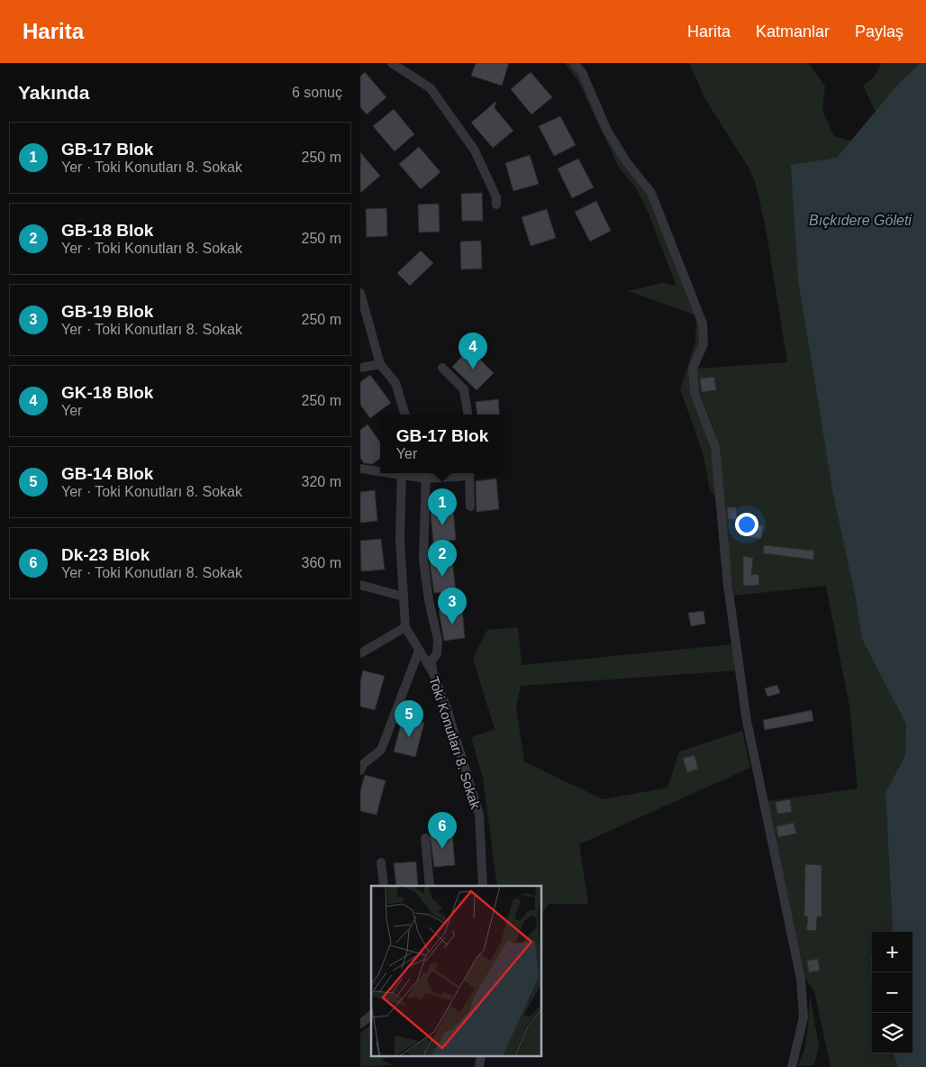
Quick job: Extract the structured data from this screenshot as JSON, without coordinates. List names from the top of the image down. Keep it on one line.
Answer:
{"streets":{"street":["Toki Konutları 8. Sokak"]},"water":["Bıçkıdere Göleti"],"page":{"header":"Harita","nav":["Harita","Katmanlar","Paylaş"],"heading":["Yakında","6 sonuç"],"list":[{"mark":"1","name":"GB-17 Blok","note":"Yer · Toki Konutları 8. Sokak","value":"250 m"},{"mark":"2","name":"GB-18 Blok","note":"Yer · Toki Konutları 8. Sokak","value":"250 m"},{"mark":"3","name":"GB-19 Blok","note":"Yer · Toki Konutları 8. Sokak","value":"250 m"},{"mark":"4","name":"GK-18 Blok","note":"Yer","value":"250 m"},{"mark":"5","name":"GB-14 Blok","note":"Yer · Toki Konutları 8. Sokak","value":"320 m"},{"mark":"6","name":"Dk-23 Blok","note":"Yer · Toki Konutları 8. Sokak","value":"360 m"}],"pins":["4","1","2","3","5","6"],"popup":["GB-17 Blok","Yer"],"map_buttons":["+","−"]}}
